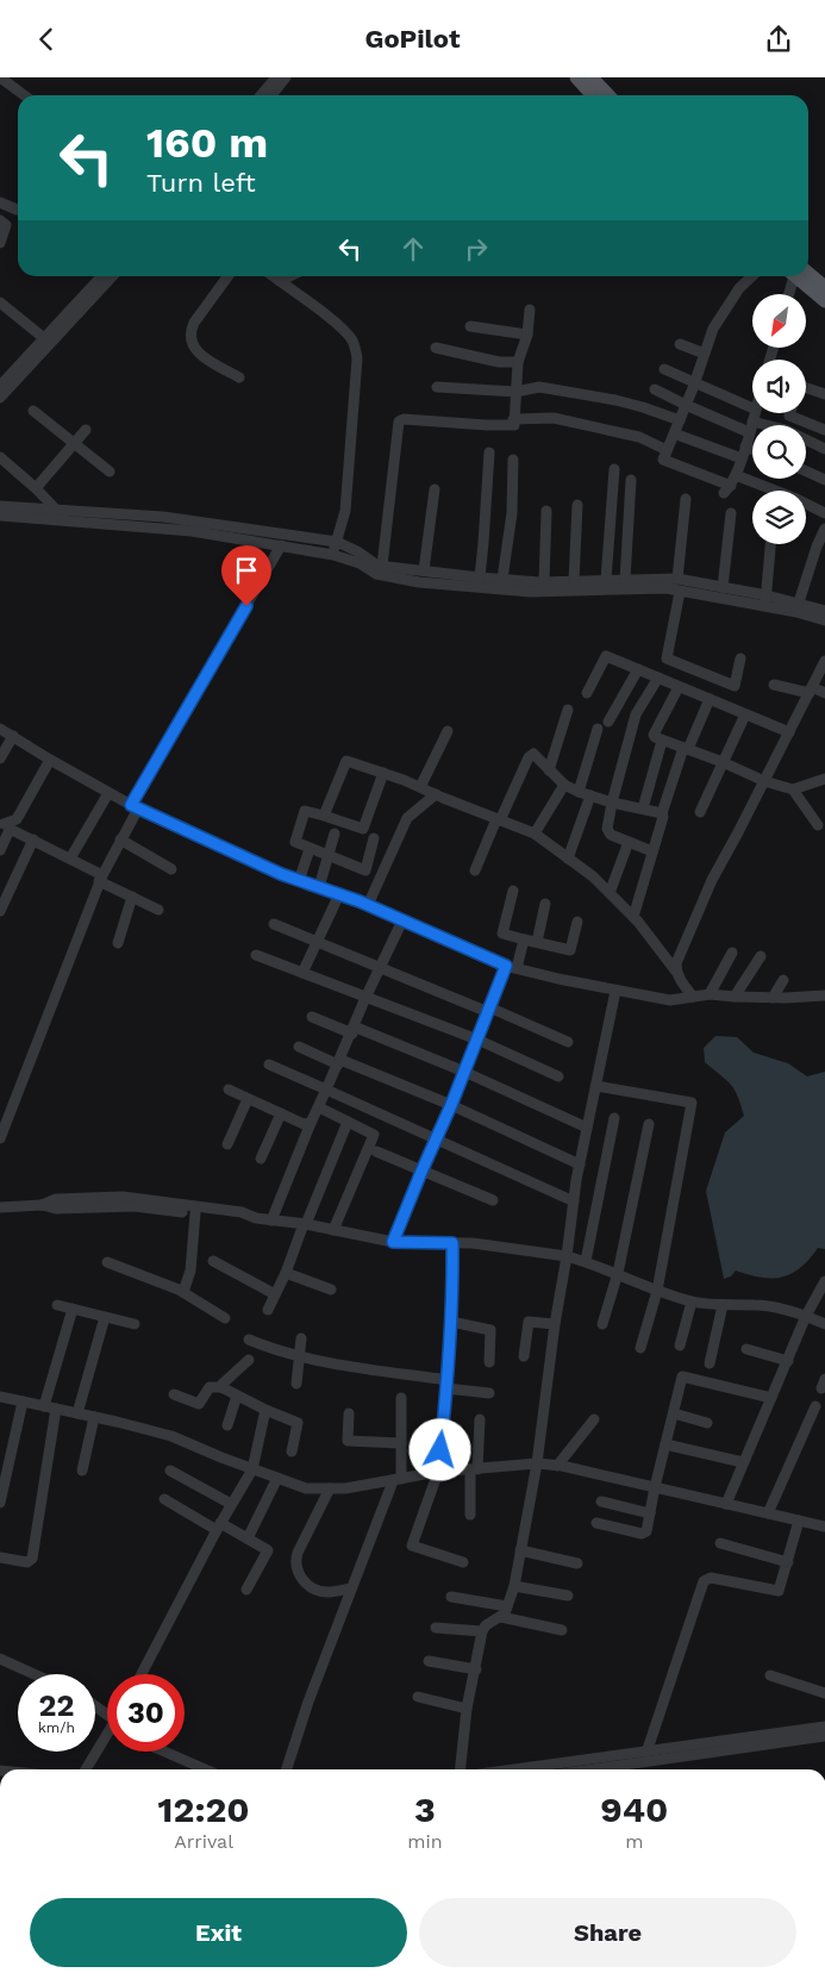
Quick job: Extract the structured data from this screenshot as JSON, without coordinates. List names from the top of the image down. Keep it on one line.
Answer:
{"north":"bottom left","page":{"header":"GoPilot","turn":["160 m","Turn left"],"speed":"22 km/h","limit":"30","eta":["12:20","Arrival","3","min","940","m"],"buttons":["Exit","Share"]}}
